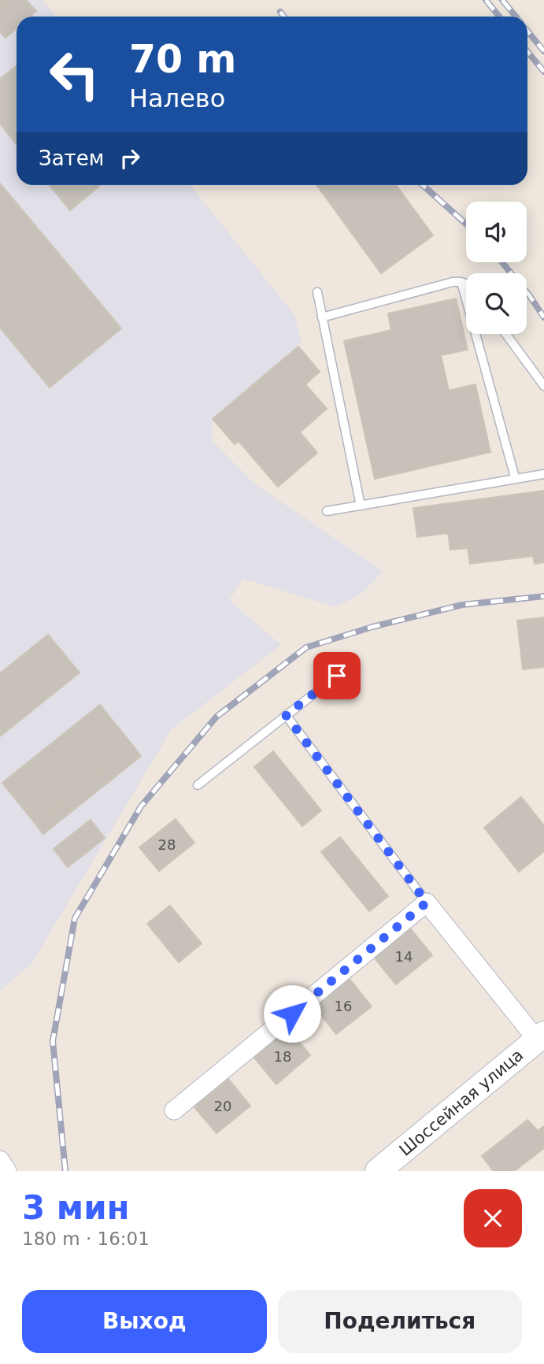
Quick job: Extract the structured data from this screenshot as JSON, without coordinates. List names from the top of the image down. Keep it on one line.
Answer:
{"streets":{"street":["Шоссейная улица"]},"house_numbers":["28","14","16","18","20"],"page":{"turn":["70 m","Налево"],"then":"Затем","heading":["3 мин","180 m · 16:01"],"buttons":["Выход","Поделиться"]}}
